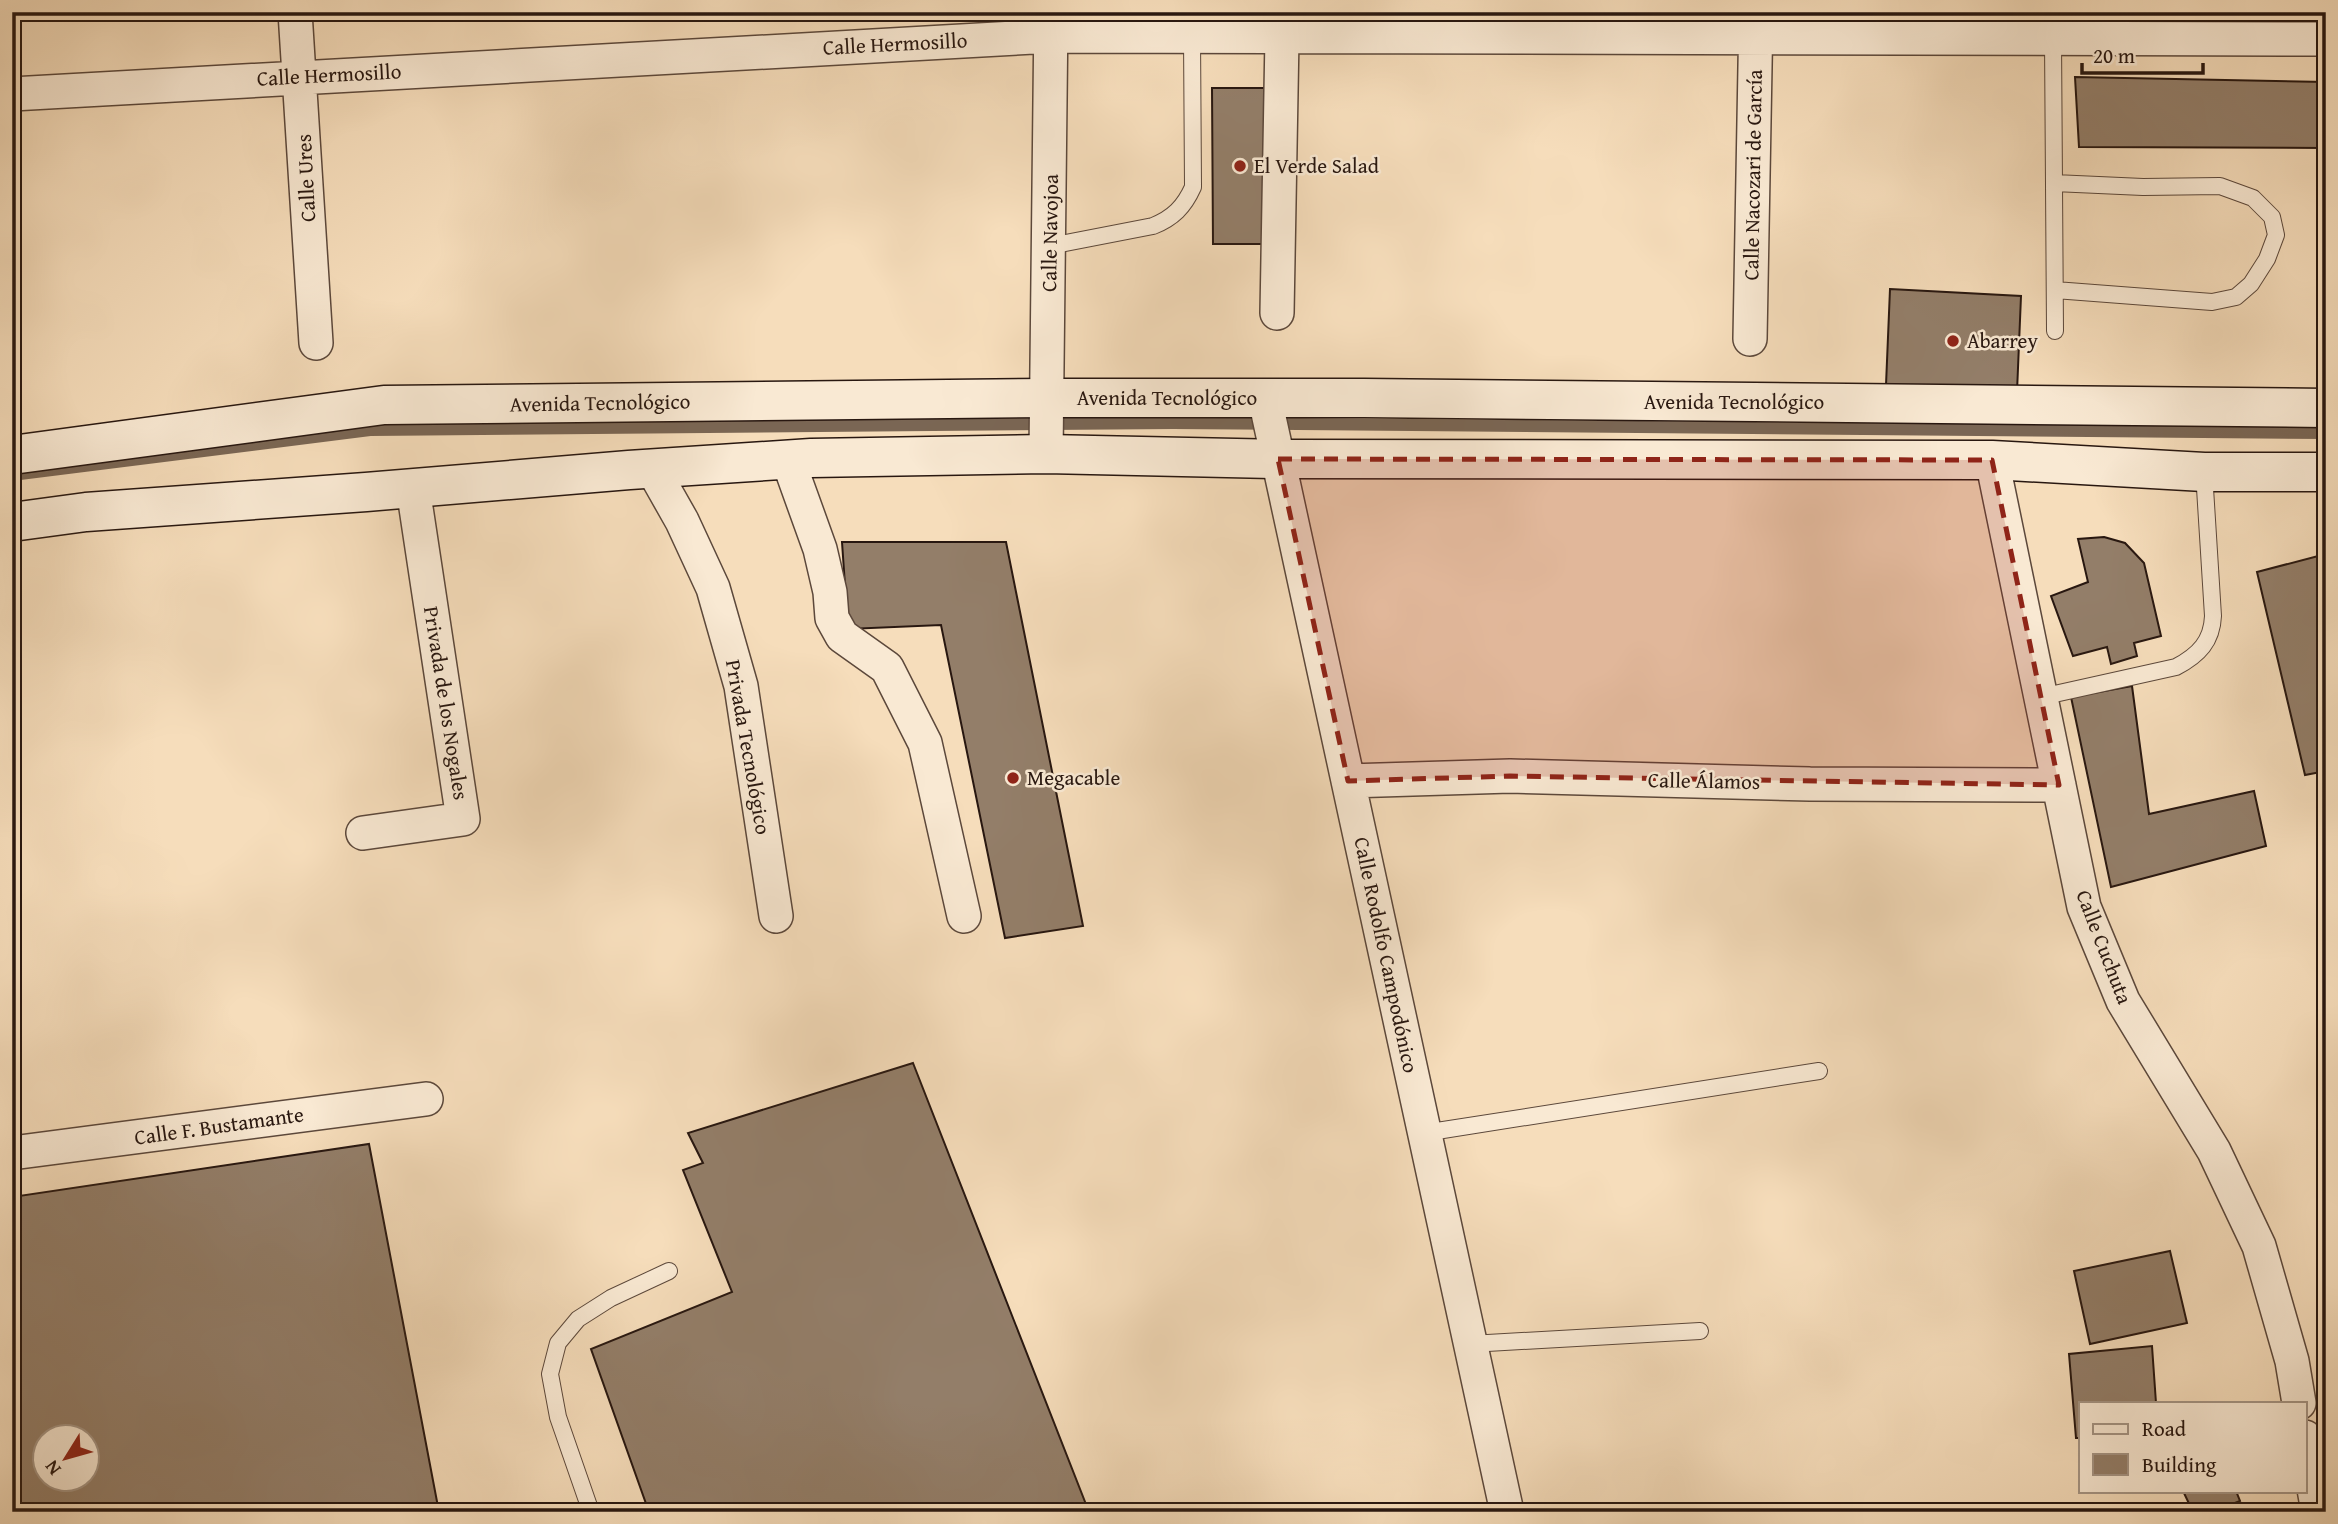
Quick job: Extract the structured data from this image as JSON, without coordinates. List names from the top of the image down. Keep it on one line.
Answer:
{"streets":{"main road":["Avenida Tecnológico"],"street":["Calle Hermosillo","Calle Nacozari de García","Calle Ures","Calle Navojoa","Privada de los Nogales","Privada Tecnológico","Calle Álamos","Calle Cuchuta","Calle Rodolfo Campodónico","Calle F. Bustamante"]},"crossings":[["Calle Hermosillo","Calle Nacozari de García"],["Calle Hermosillo","Calle Ures"],["Calle Hermosillo","Calle Navojoa"],["Calle Navojoa","Avenida Tecnológico"],["Avenida Tecnológico","Calle Rodolfo Campodónico"],["Calle Álamos","Calle Cuchuta"],["Calle Álamos","Calle Rodolfo Campodónico"]],"places":["El Verde Salad","Abarrey","Megacable"],"legend":["Road","Building"],"scale_bar":"20 m","north":"bottom left"}
